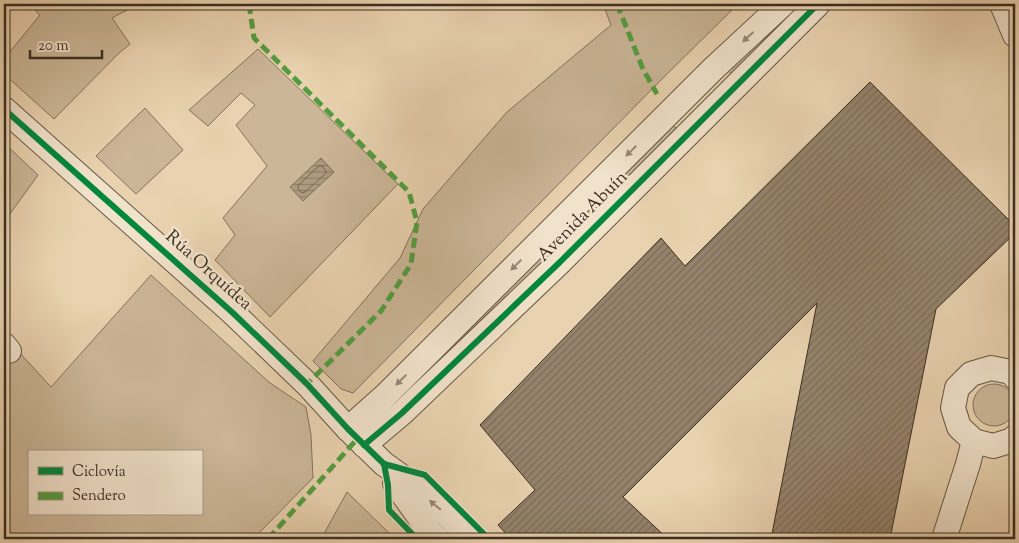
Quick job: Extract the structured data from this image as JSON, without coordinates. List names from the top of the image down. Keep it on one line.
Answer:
{"streets":{"street":["Avenida Abuín","Rúa Orquídea"]},"crossings":[["Avenida Abuín","Rúa Orquídea"]],"legend":["Ciclovía","Sendero"],"scale_bar":"20 m"}
